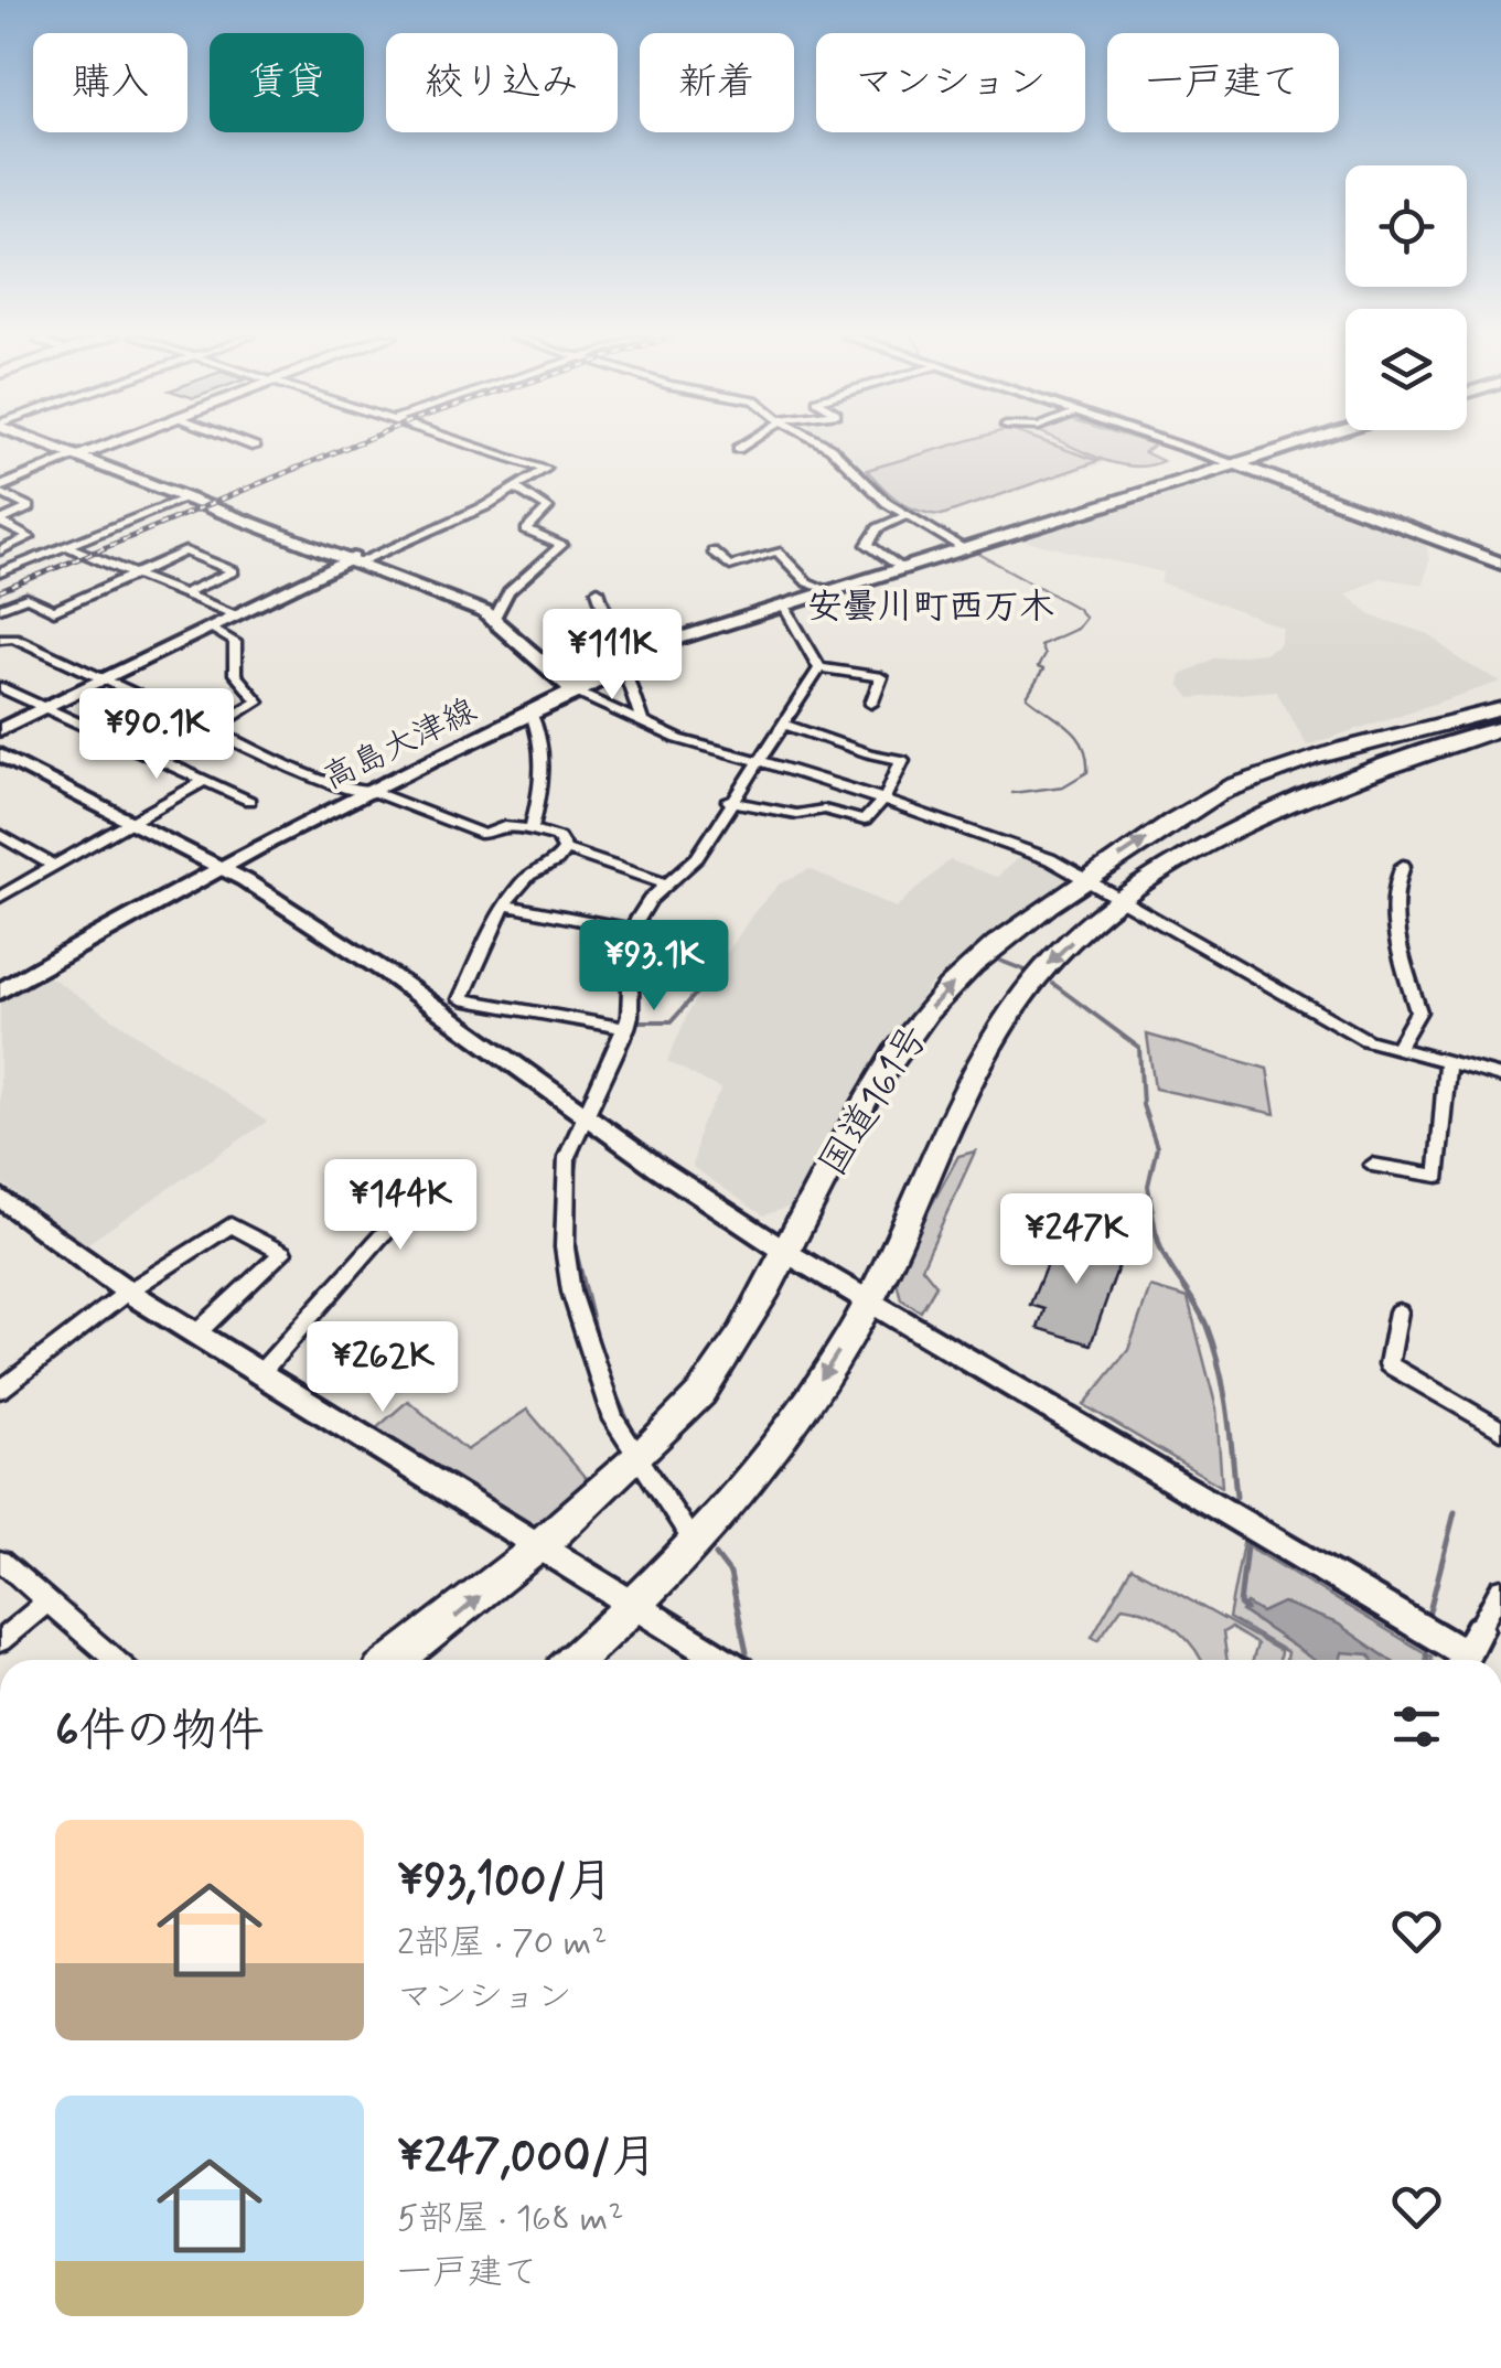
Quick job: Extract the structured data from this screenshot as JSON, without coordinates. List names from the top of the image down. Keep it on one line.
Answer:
{"streets":{"main road":["高島大津線","国道161号"]},"districts":["安曇川町西万木"],"page":{"chip":["購入","賃貸","絞り込み","新着","マンション","一戸建て"],"price":["¥111K","¥90.1K","¥93.1K","¥144K","¥247K","¥262K"],"heading":"6件の物件","list":[{"name":"¥93,100/月","note":"2部屋 · 70 m² · マンション"},{"name":"¥247,000/月","note":"5部屋 · 168 m² · 一戸建て"}]}}
